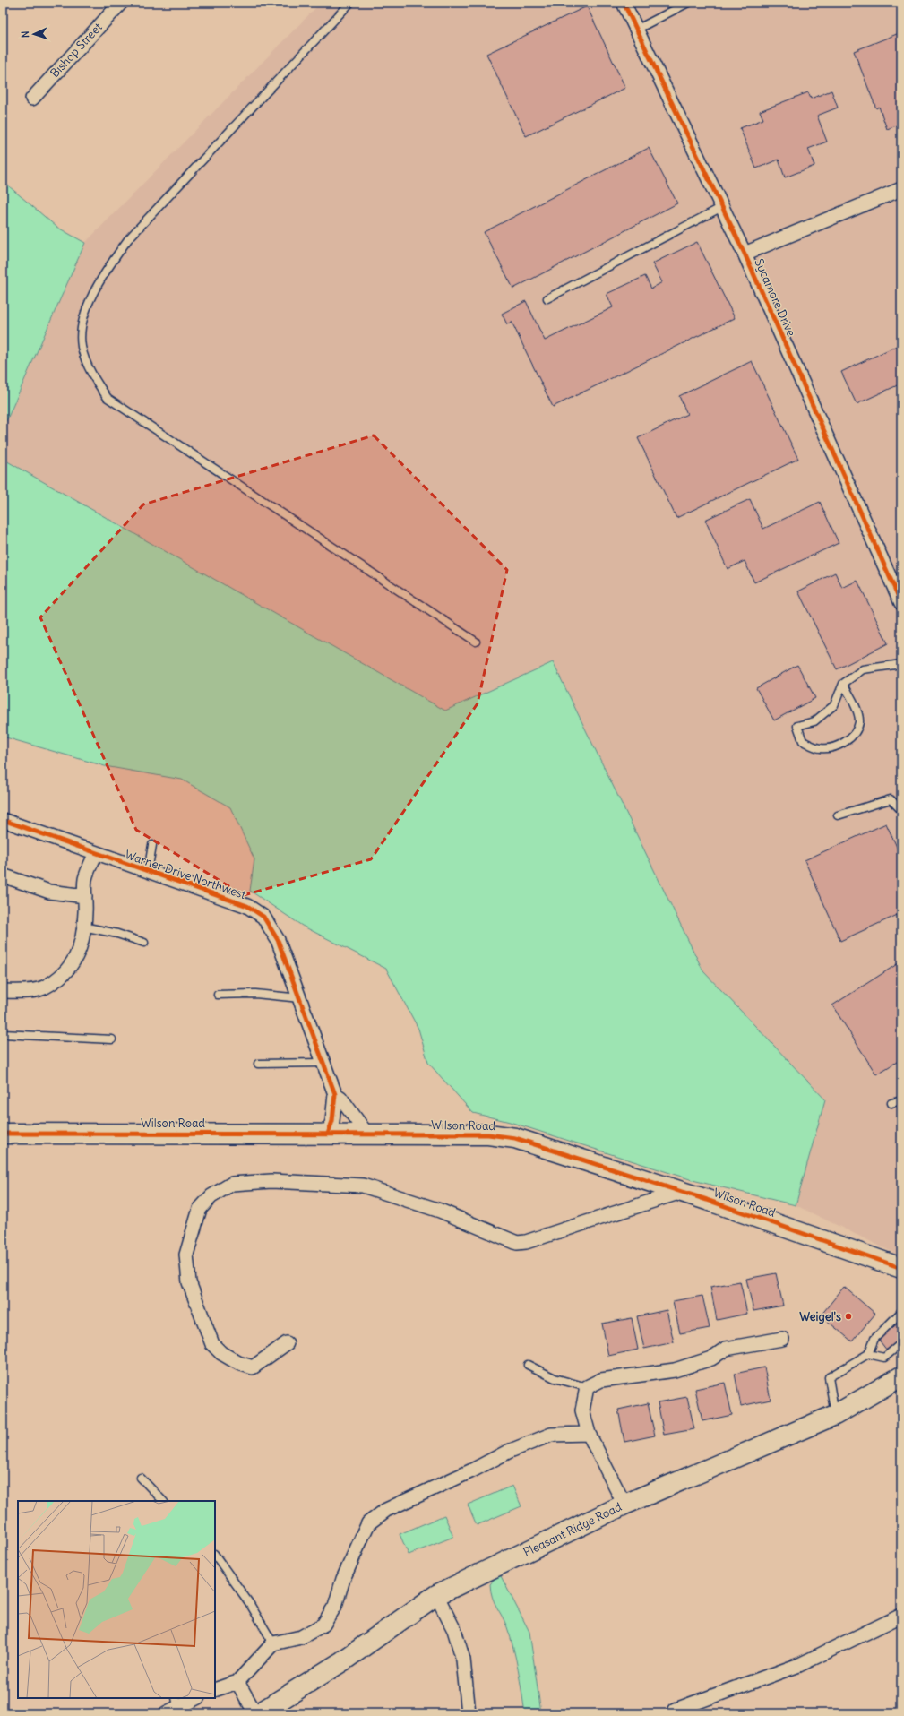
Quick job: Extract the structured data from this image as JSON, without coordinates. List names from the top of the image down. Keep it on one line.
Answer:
{"streets":{"street":["Bishop Street","Sycamore Drive","Warner Drive Northwest","Wilson Road","Pleasant Ridge Road"]},"crossings":[["Warner Drive Northwest","Wilson Road"]],"places":["Weigel's"],"north":"left"}
